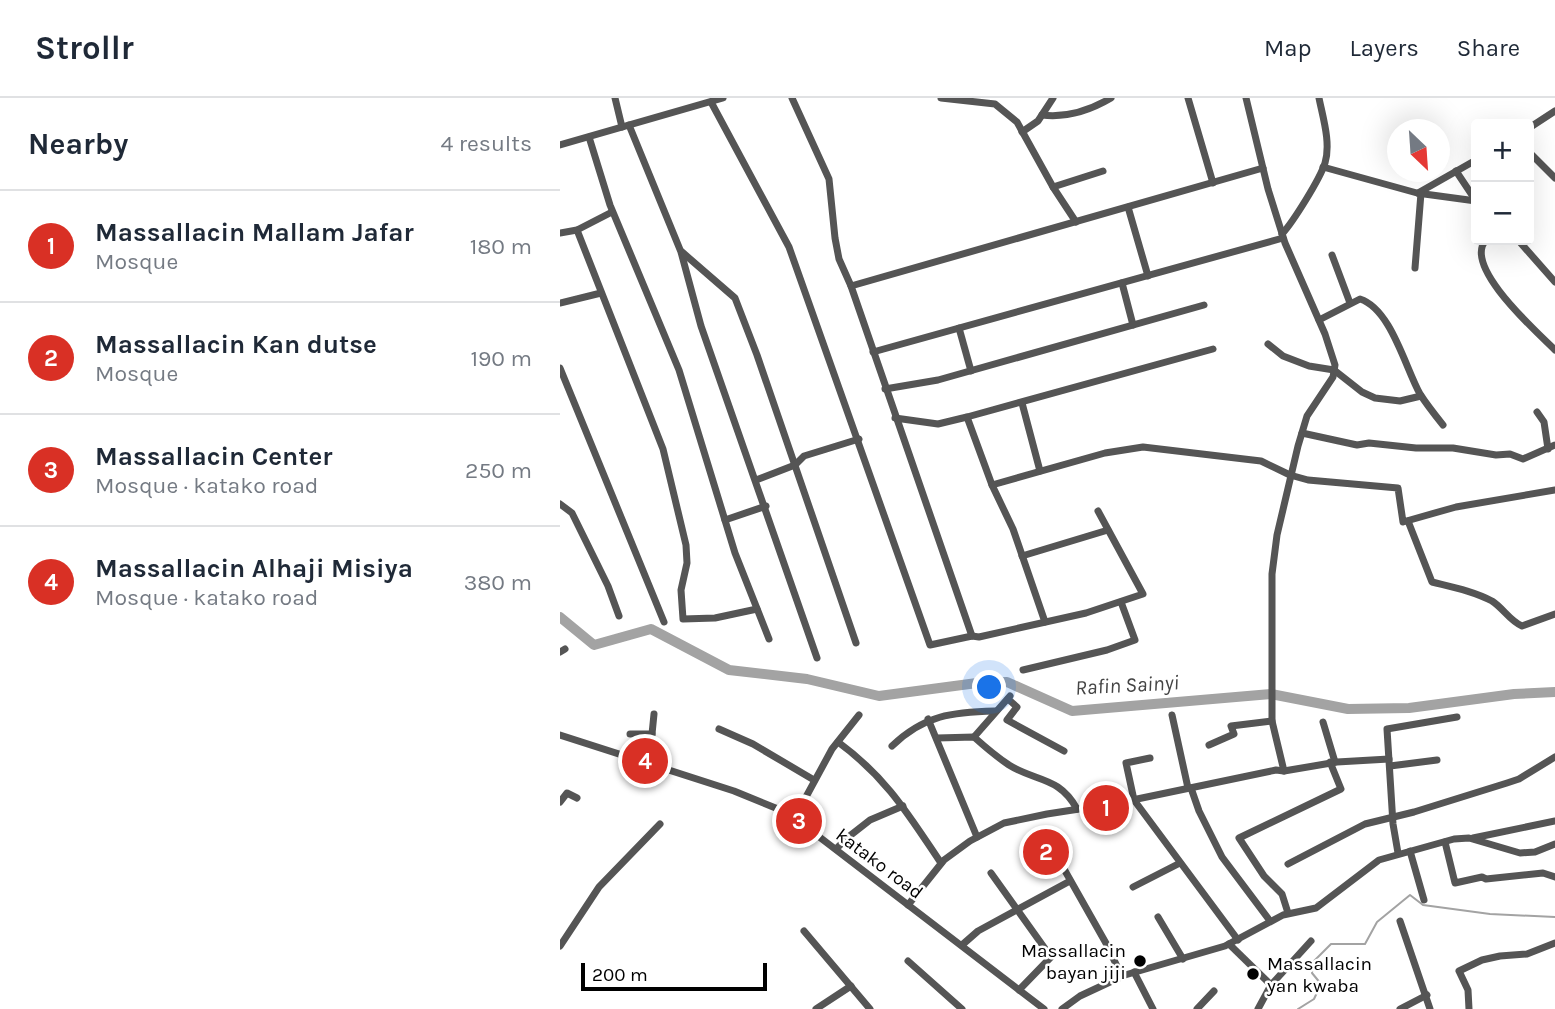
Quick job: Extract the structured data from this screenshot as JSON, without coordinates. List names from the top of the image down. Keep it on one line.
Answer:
{"streets":{"street":["katako road"]},"water":["Rafin Sainyi"],"places":["Massallacin bayan jiji","Massallacin yan kwaba"],"scale_bar":"200 m","north":"bottom right","page":{"header":"Strollr","nav":["Map","Layers","Share"],"heading":["Nearby","4 results"],"map_buttons":["+","−"],"list":[{"mark":"1","name":"Massallacin Mallam Jafar","note":"Mosque","value":"180 m"},{"mark":"2","name":"Massallacin Kan dutse","note":"Mosque","value":"190 m"},{"mark":"3","name":"Massallacin Center","note":"Mosque · katako road","value":"250 m"},{"mark":"4","name":"Massallacin Alhaji Misiya","note":"Mosque · katako road","value":"380 m"}],"pins":["4","1","3","2"],"scale":"200 m"}}
